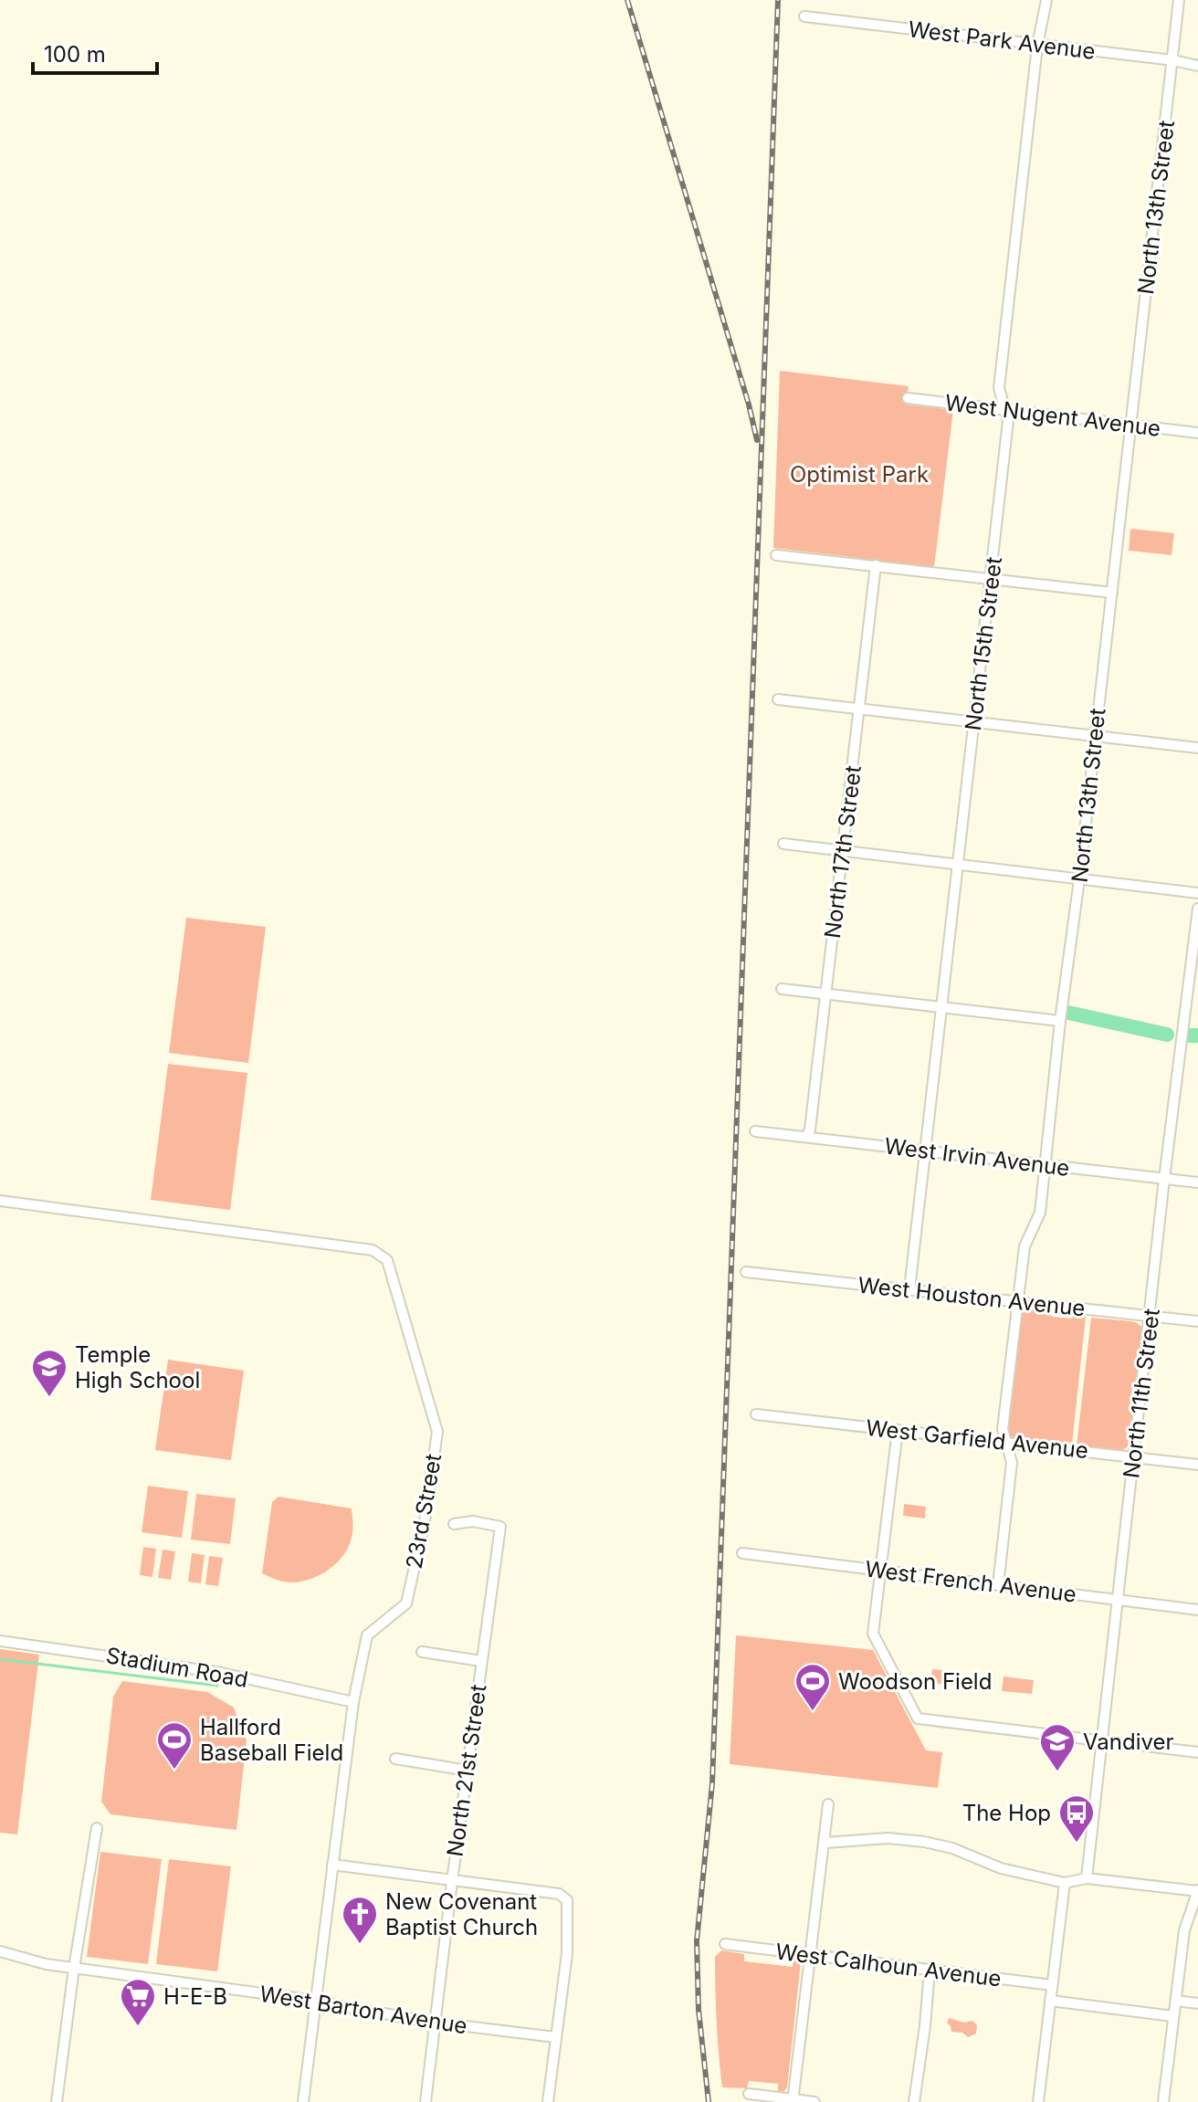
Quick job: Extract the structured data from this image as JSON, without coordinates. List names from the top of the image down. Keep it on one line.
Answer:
{"streets":{"street":["West Park Avenue","North 13th Street","West Nugent Avenue","North 15th Street","North 17th Street","West Irvin Avenue","West Houston Avenue","North 11th Street","West Garfield Avenue","23rd Street","West French Avenue","Stadium Road","North 21st Street","West Calhoun Avenue","West Barton Avenue"]},"crossings":[["West Park Avenue","North 13th Street"],["West Park Avenue","North 15th Street"],["North 13th Street","West Nugent Avenue"],["North 13th Street","West Irvin Avenue"],["North 13th Street","West Houston Avenue"],["North 13th Street","West Garfield Avenue"],["North 13th Street","West French Avenue"],["West Nugent Avenue","North 15th Street"],["North 15th Street","West Irvin Avenue"],["North 15th Street","West Houston Avenue"],["North 17th Street","West Irvin Avenue"],["West Irvin Avenue","North 11th Street"],["West Houston Avenue","North 11th Street"],["North 11th Street","West Garfield Avenue"],["North 11th Street","West French Avenue"],["23rd Street","Stadium Road"],["23rd Street","West Barton Avenue"],["North 21st Street","West Barton Avenue"]],"parks":["Optimist Park"],"places":{"school or university":["Temple High School","Vandiver"],"sports":["Woodson Field","Hallford Baseball Field"],"bus stop":["The Hop"],"church":["New Covenant Baptist Church"],"supermarket":["H-E-B"]},"scale_bar":"100 m"}
